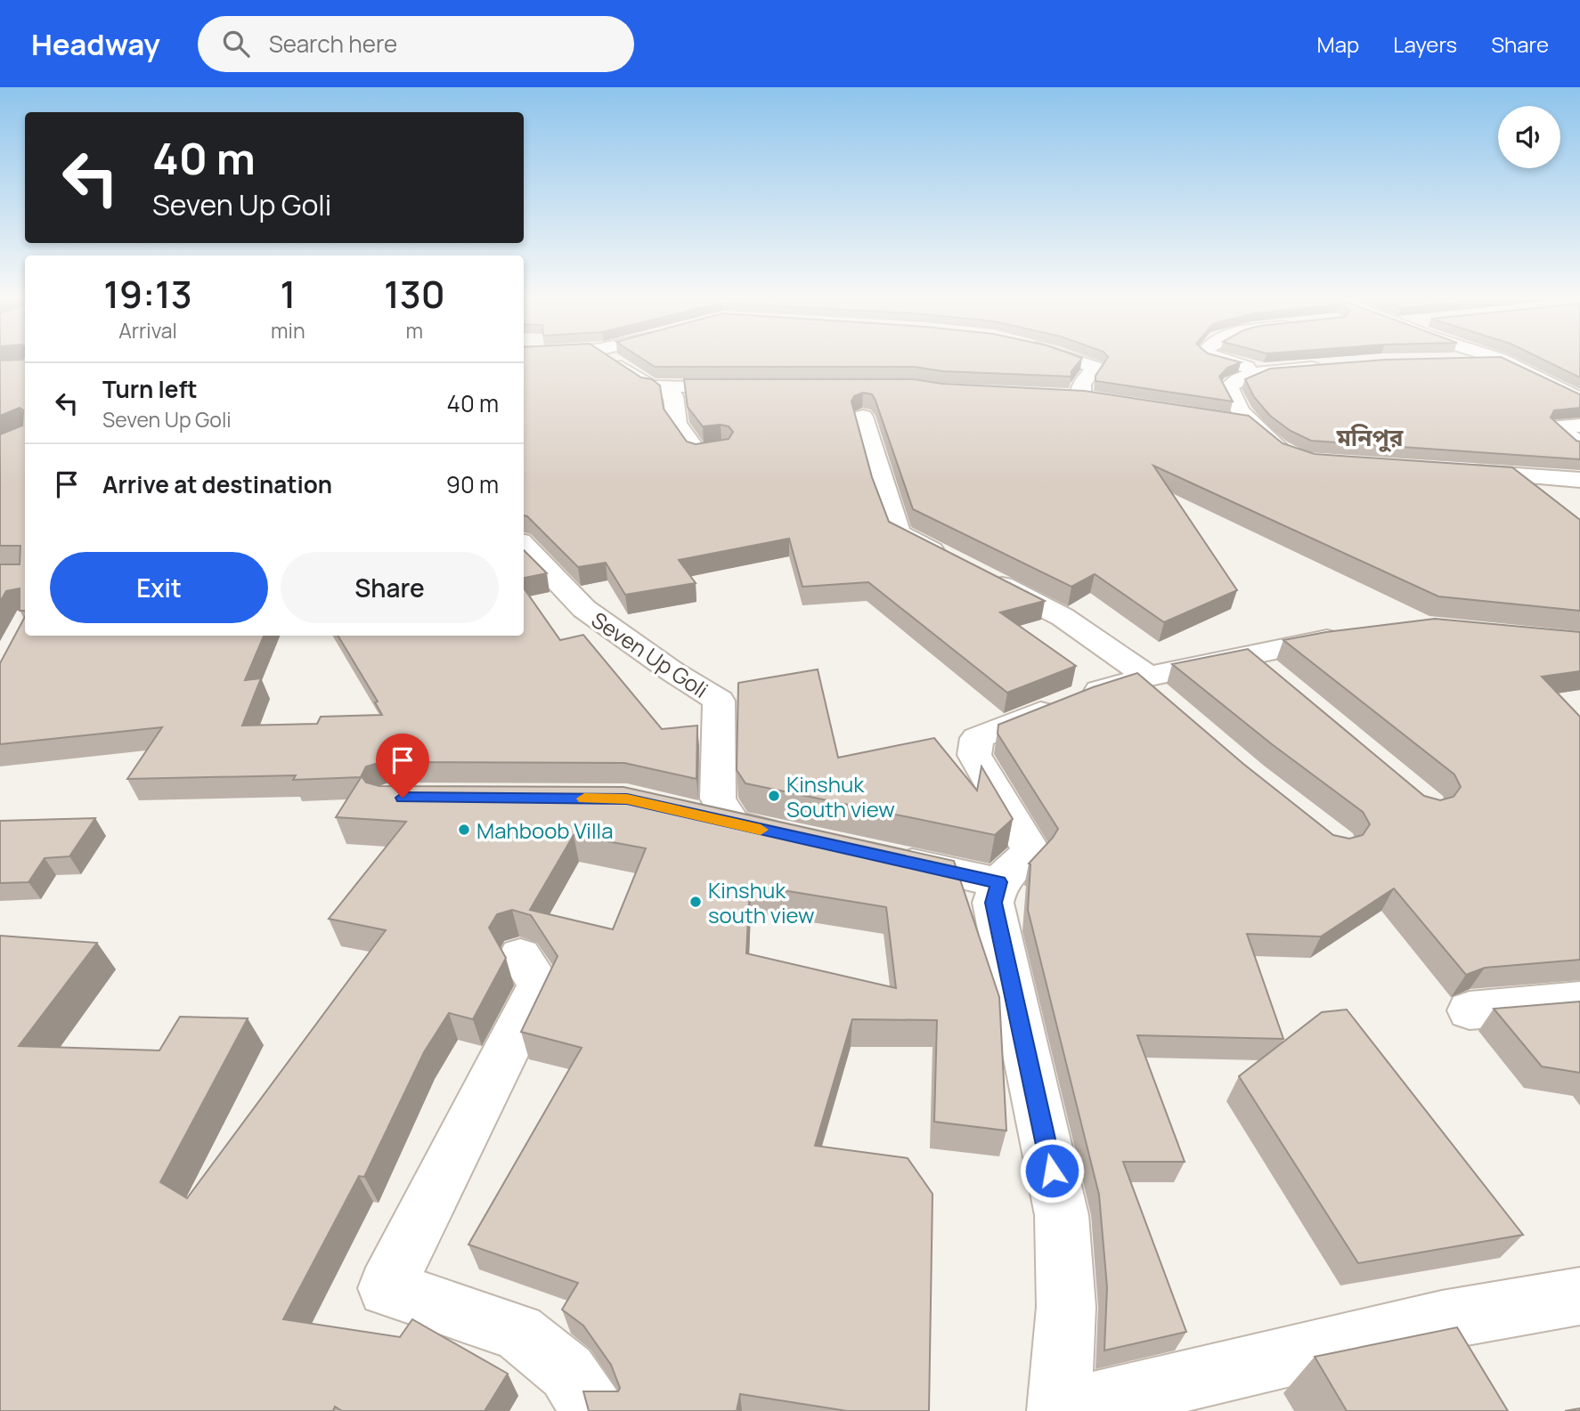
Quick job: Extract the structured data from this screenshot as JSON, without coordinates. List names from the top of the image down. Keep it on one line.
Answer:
{"streets":{"street":["Seven Up Goli"]},"districts":["মনিপুর"],"places":["Kinshuk South view","Mahboob Villa","Kinshuk south view"],"page":{"header":"Headway","search":"Search here","nav":["Map","Layers","Share"],"turn":["40 m","Seven Up Goli"],"eta":["19:13","Arrival","1","min","130","m"],"list":[{"name":"Turn left","note":"Seven Up Goli","value":"40 m"},{"name":"Arrive at destination","value":"90 m"}],"buttons":["Exit","Share"]}}
